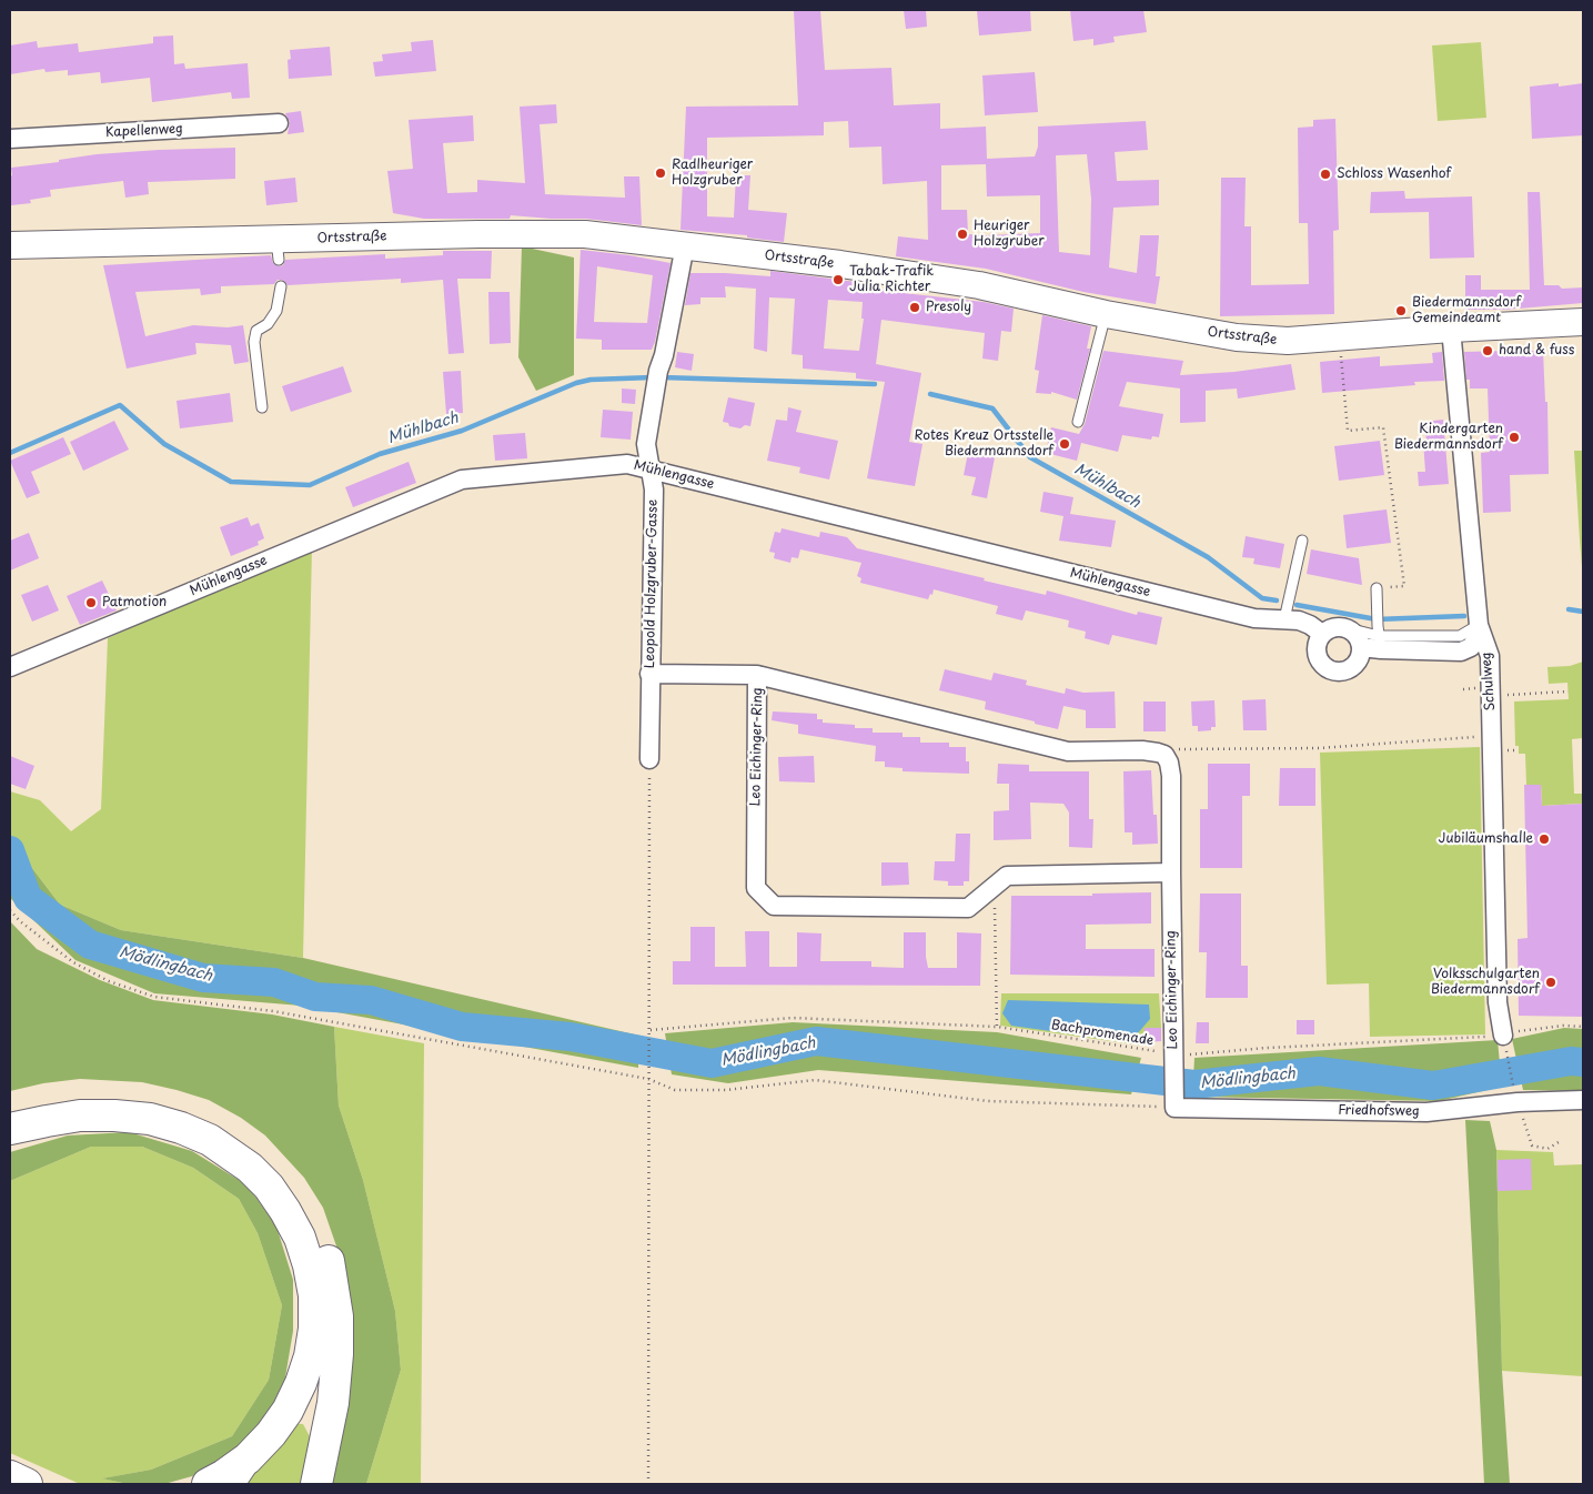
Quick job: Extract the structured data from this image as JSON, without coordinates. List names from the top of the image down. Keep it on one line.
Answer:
{"streets":{"street":["Kapellenweg","Ortsstraße","Mühlengasse","Leopold Holzgruber-Gasse","Schulweg","Leo Eichinger-Ring","Friedhofsweg"],"path":["Bachpromenade"]},"crossings":[["Ortsstraße","Leopold Holzgruber-Gasse"],["Ortsstraße","Schulweg"],["Mühlengasse","Leopold Holzgruber-Gasse"],["Schulweg","Bachpromenade"],["Leo Eichinger-Ring","Bachpromenade"],["Leo Eichinger-Ring","Friedhofsweg"]],"water":["Mühlbach","Mödlingbach"],"places":["Radlheuriger Holzgruber","Schloss Wasenhof","Heuriger Holzgruber","Tabak-Trafik Julia Richter","Presoly","Biedermannsdorf Gemeindeamt","hand & fuss","Kindergarten Biedermannsdorf","Rotes Kreuz Ortsstelle Biedermannsdorf","Patmotion","Jubiläumshalle","Volksschulgarten Biedermannsdorf"]}
